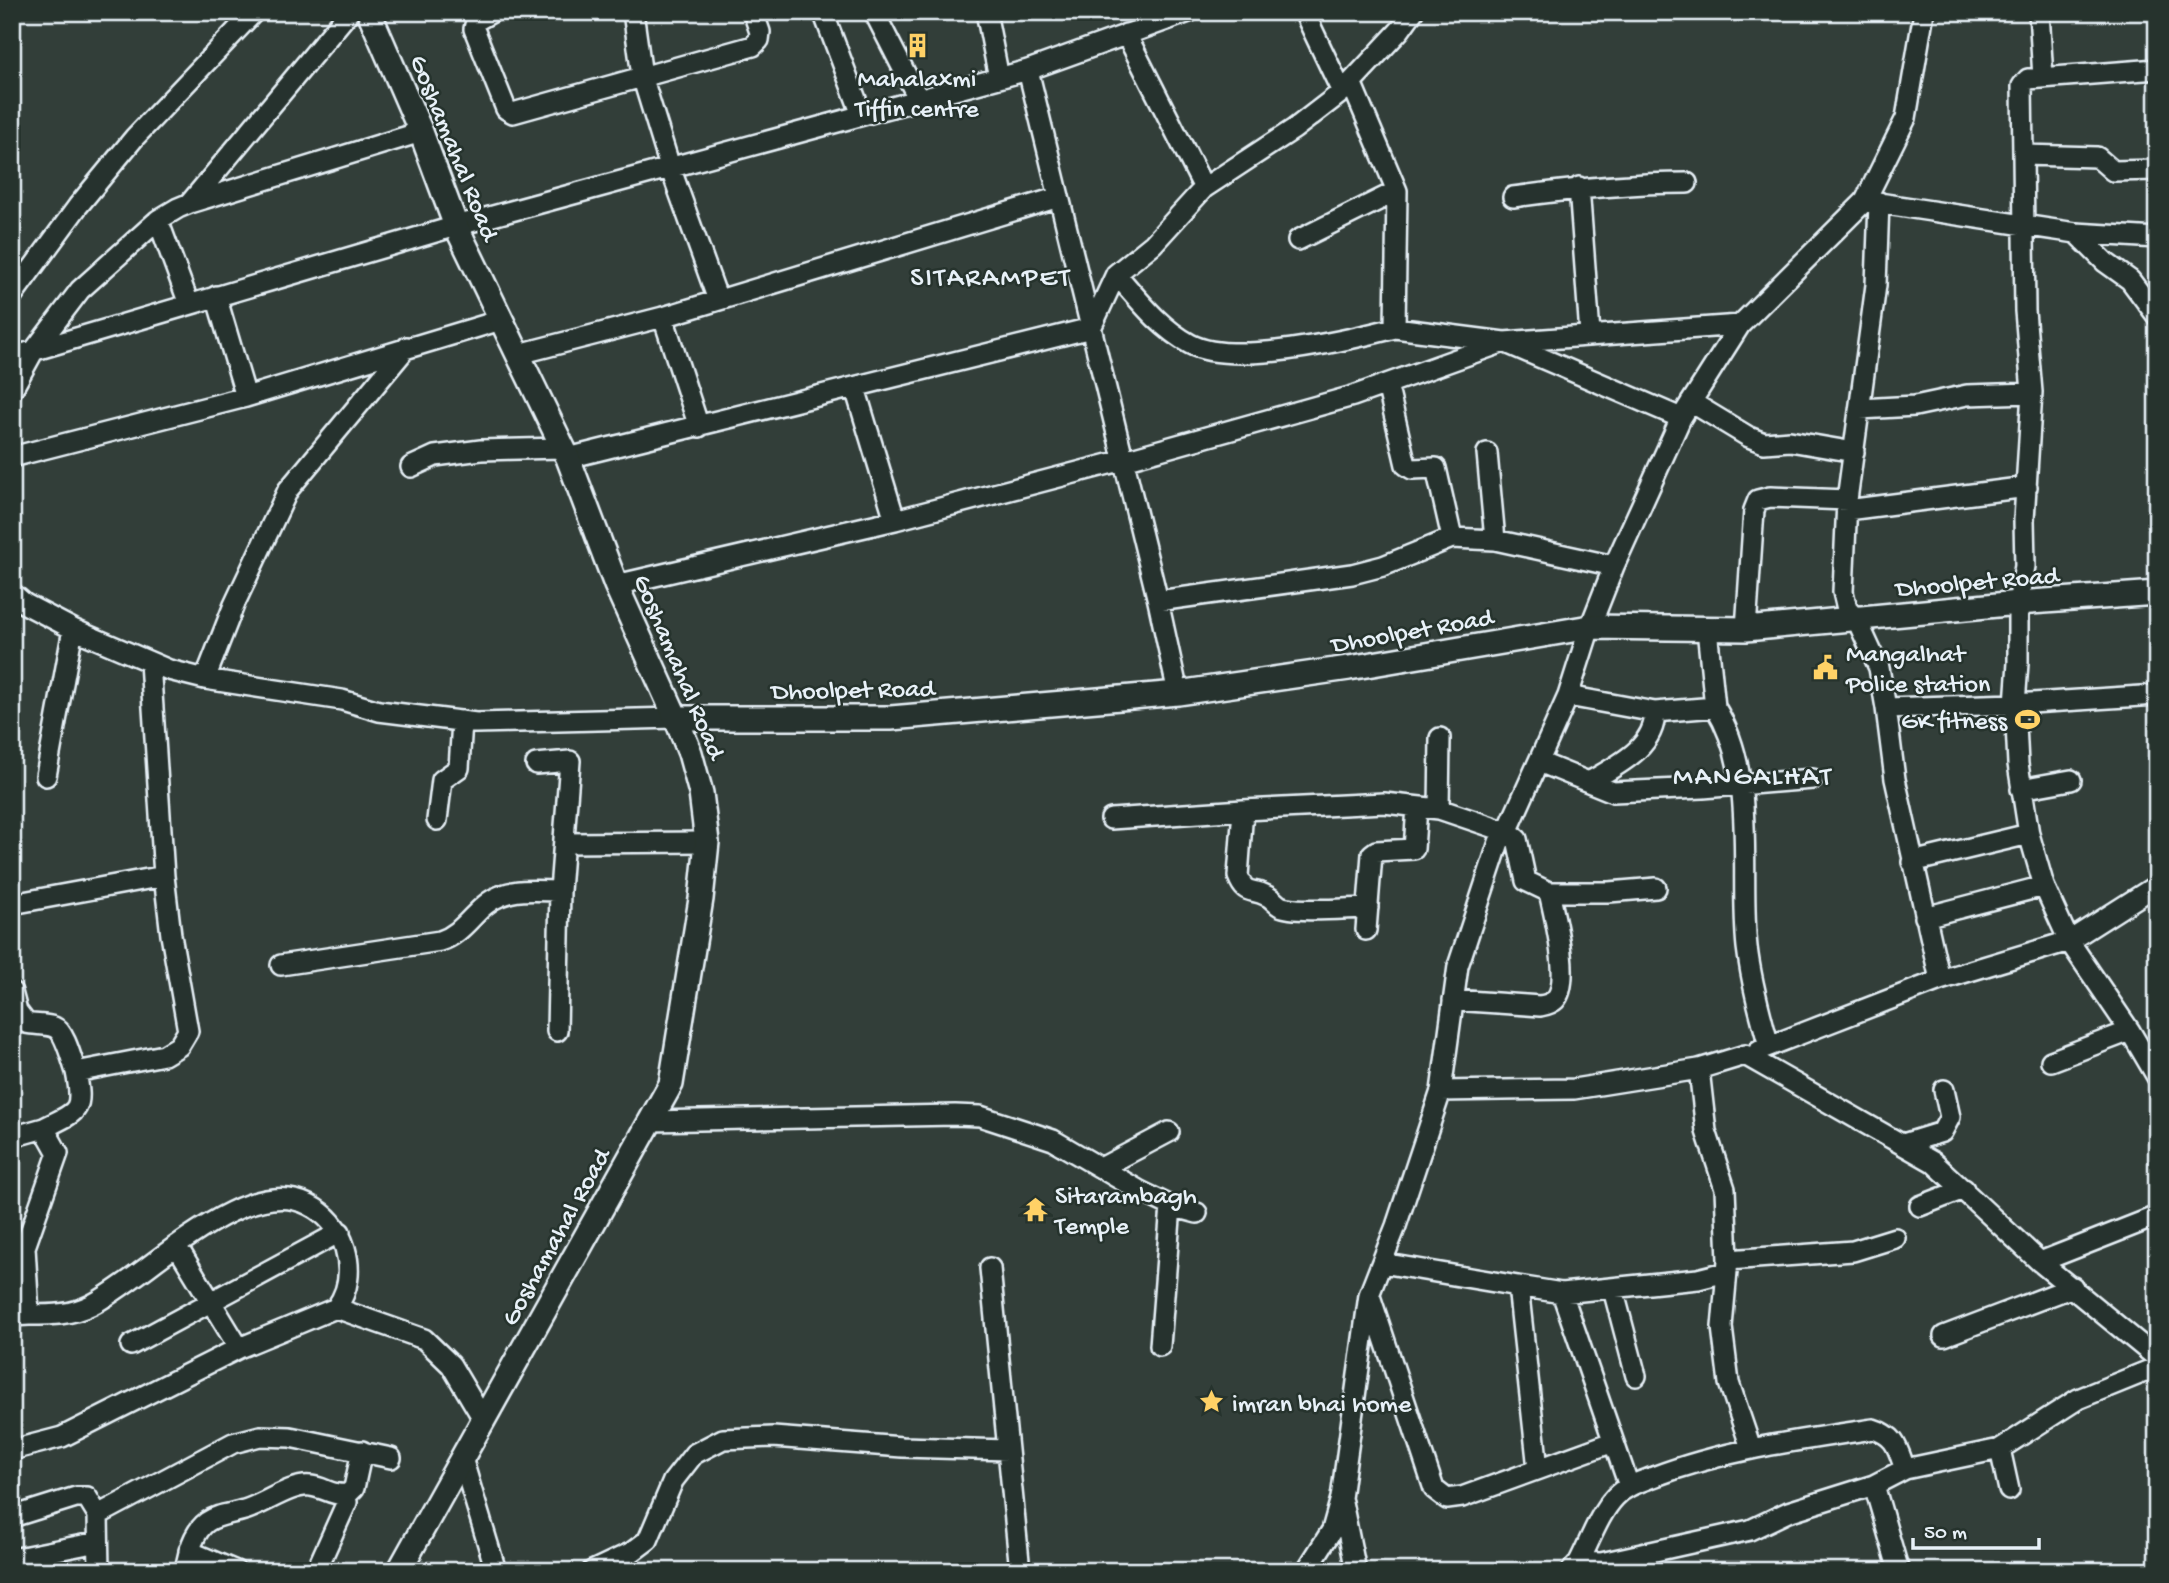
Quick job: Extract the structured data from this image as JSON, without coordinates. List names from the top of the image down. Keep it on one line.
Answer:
{"streets":{"main road":["Goshamahal Road","Dhoolpet Road"]},"crossings":[["Goshamahal Road","Dhoolpet Road"]],"districts":["SITARAMPET","MANGALHAT"],"places":{"building":["Mahalaxmi Tiffin centre"],"public building":["Mangalhat Police station"],"sports":["GK fitness"],"temple":["Sitarambagh Temple"],"place":["imran bhai home"]},"scale_bar":"50 m"}
